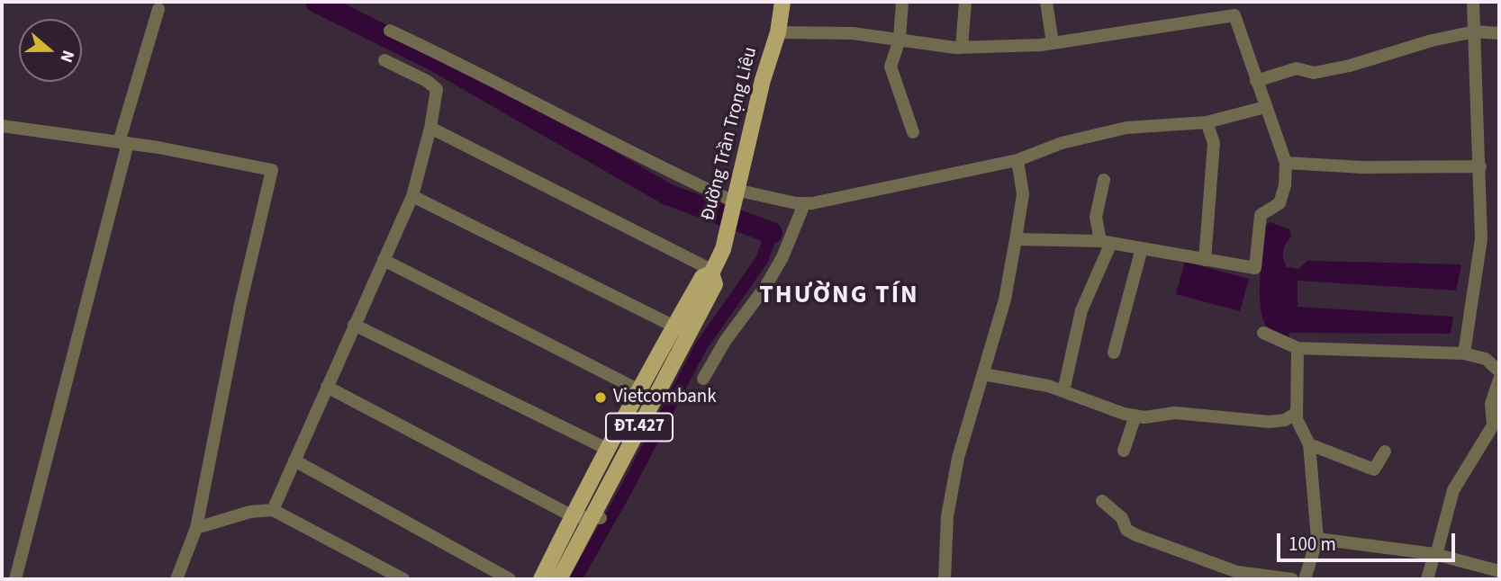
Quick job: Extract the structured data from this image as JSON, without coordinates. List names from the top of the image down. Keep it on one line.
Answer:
{"streets":{"main road":["Đường Trần Trọng Liêu","ĐT.427"]},"districts":["THƯỜNG TÍN"],"places":["Vietcombank"],"scale_bar":"100 m","north":"right"}
